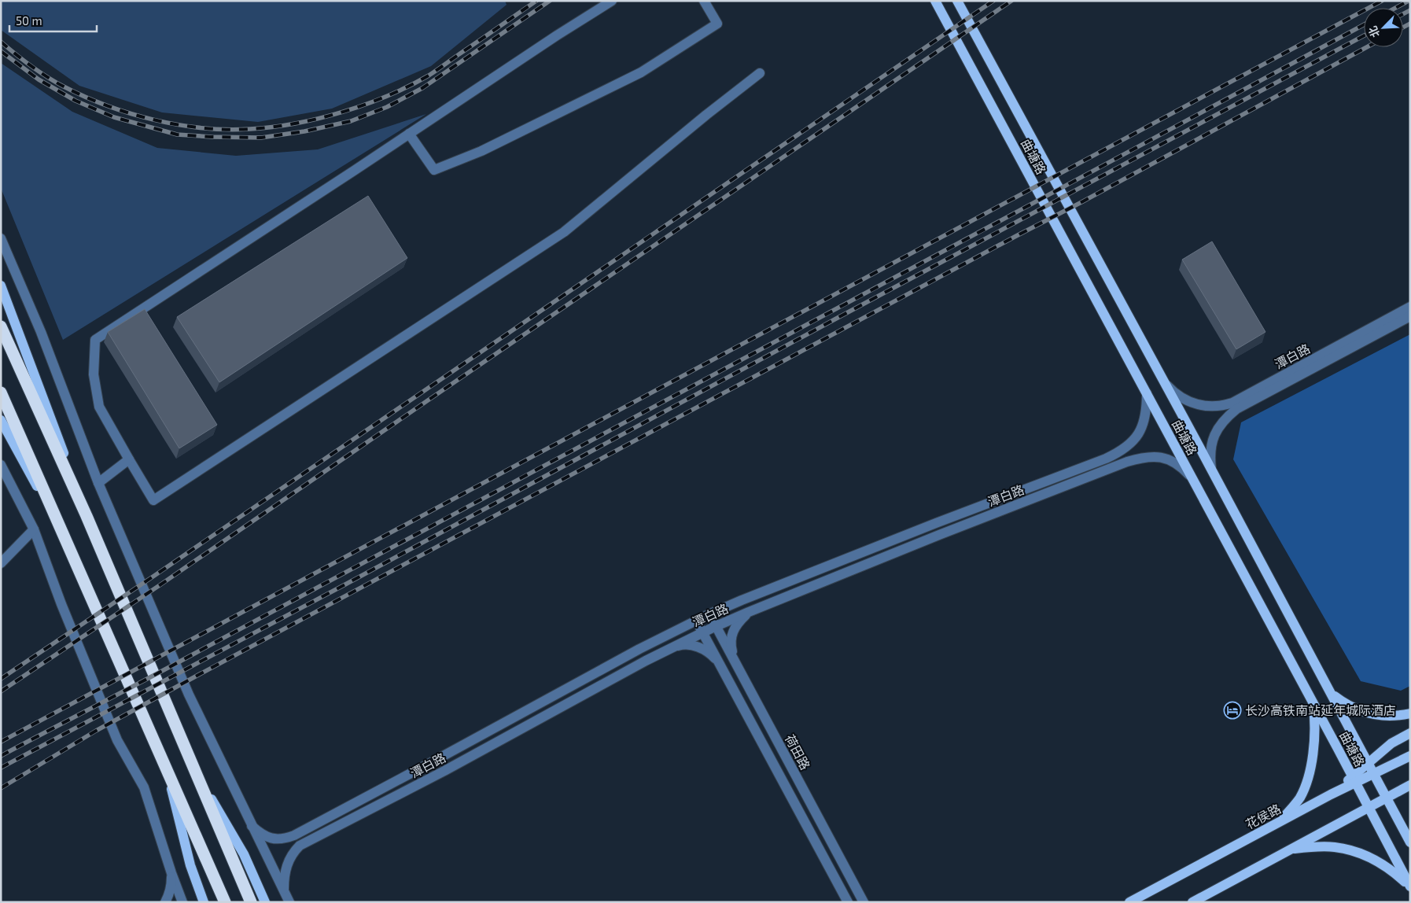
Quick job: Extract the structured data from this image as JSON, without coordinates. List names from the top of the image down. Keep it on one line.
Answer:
{"streets":{"main road":["曲塘路","花侯路"],"street":["潭白路","荷田路"]},"crossings":[["曲塘路","潭白路"],["曲塘路","花侯路"],["潭白路","荷田路"]],"places":{"hotel":["长沙高铁南站延年城际酒店"]},"scale_bar":"50 m","north":"bottom left"}
